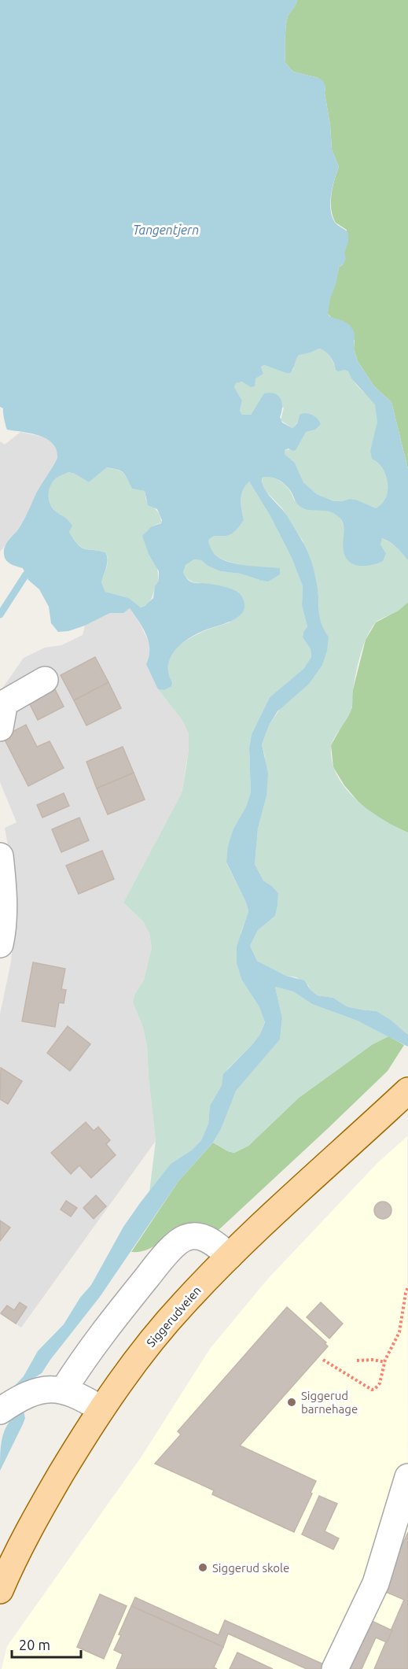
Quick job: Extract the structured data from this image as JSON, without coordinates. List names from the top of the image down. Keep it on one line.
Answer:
{"streets":{"main road":["Siggerudveien"]},"water":["Tangentjern"],"places":["Siggerud barnehage","Siggerud skole"],"scale_bar":"20 m"}
